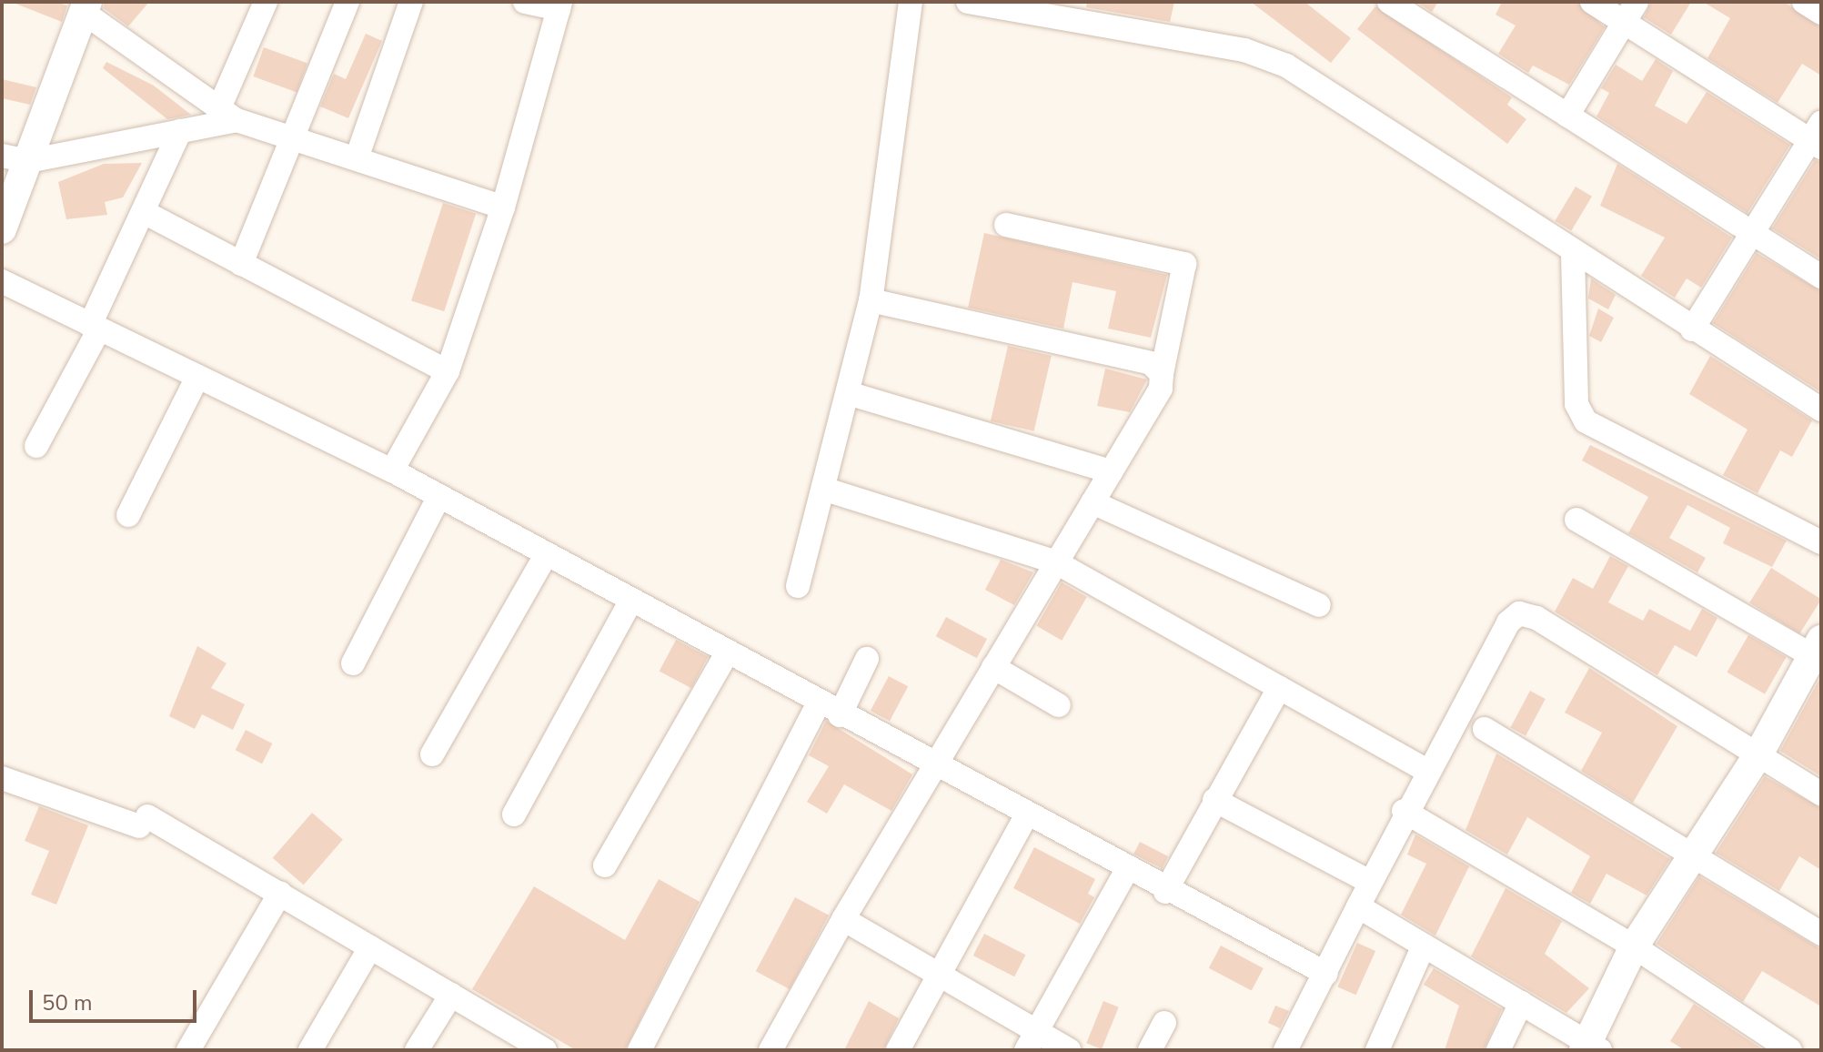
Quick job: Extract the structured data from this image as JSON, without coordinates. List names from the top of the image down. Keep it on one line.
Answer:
{"scale_bar":"50 m"}
